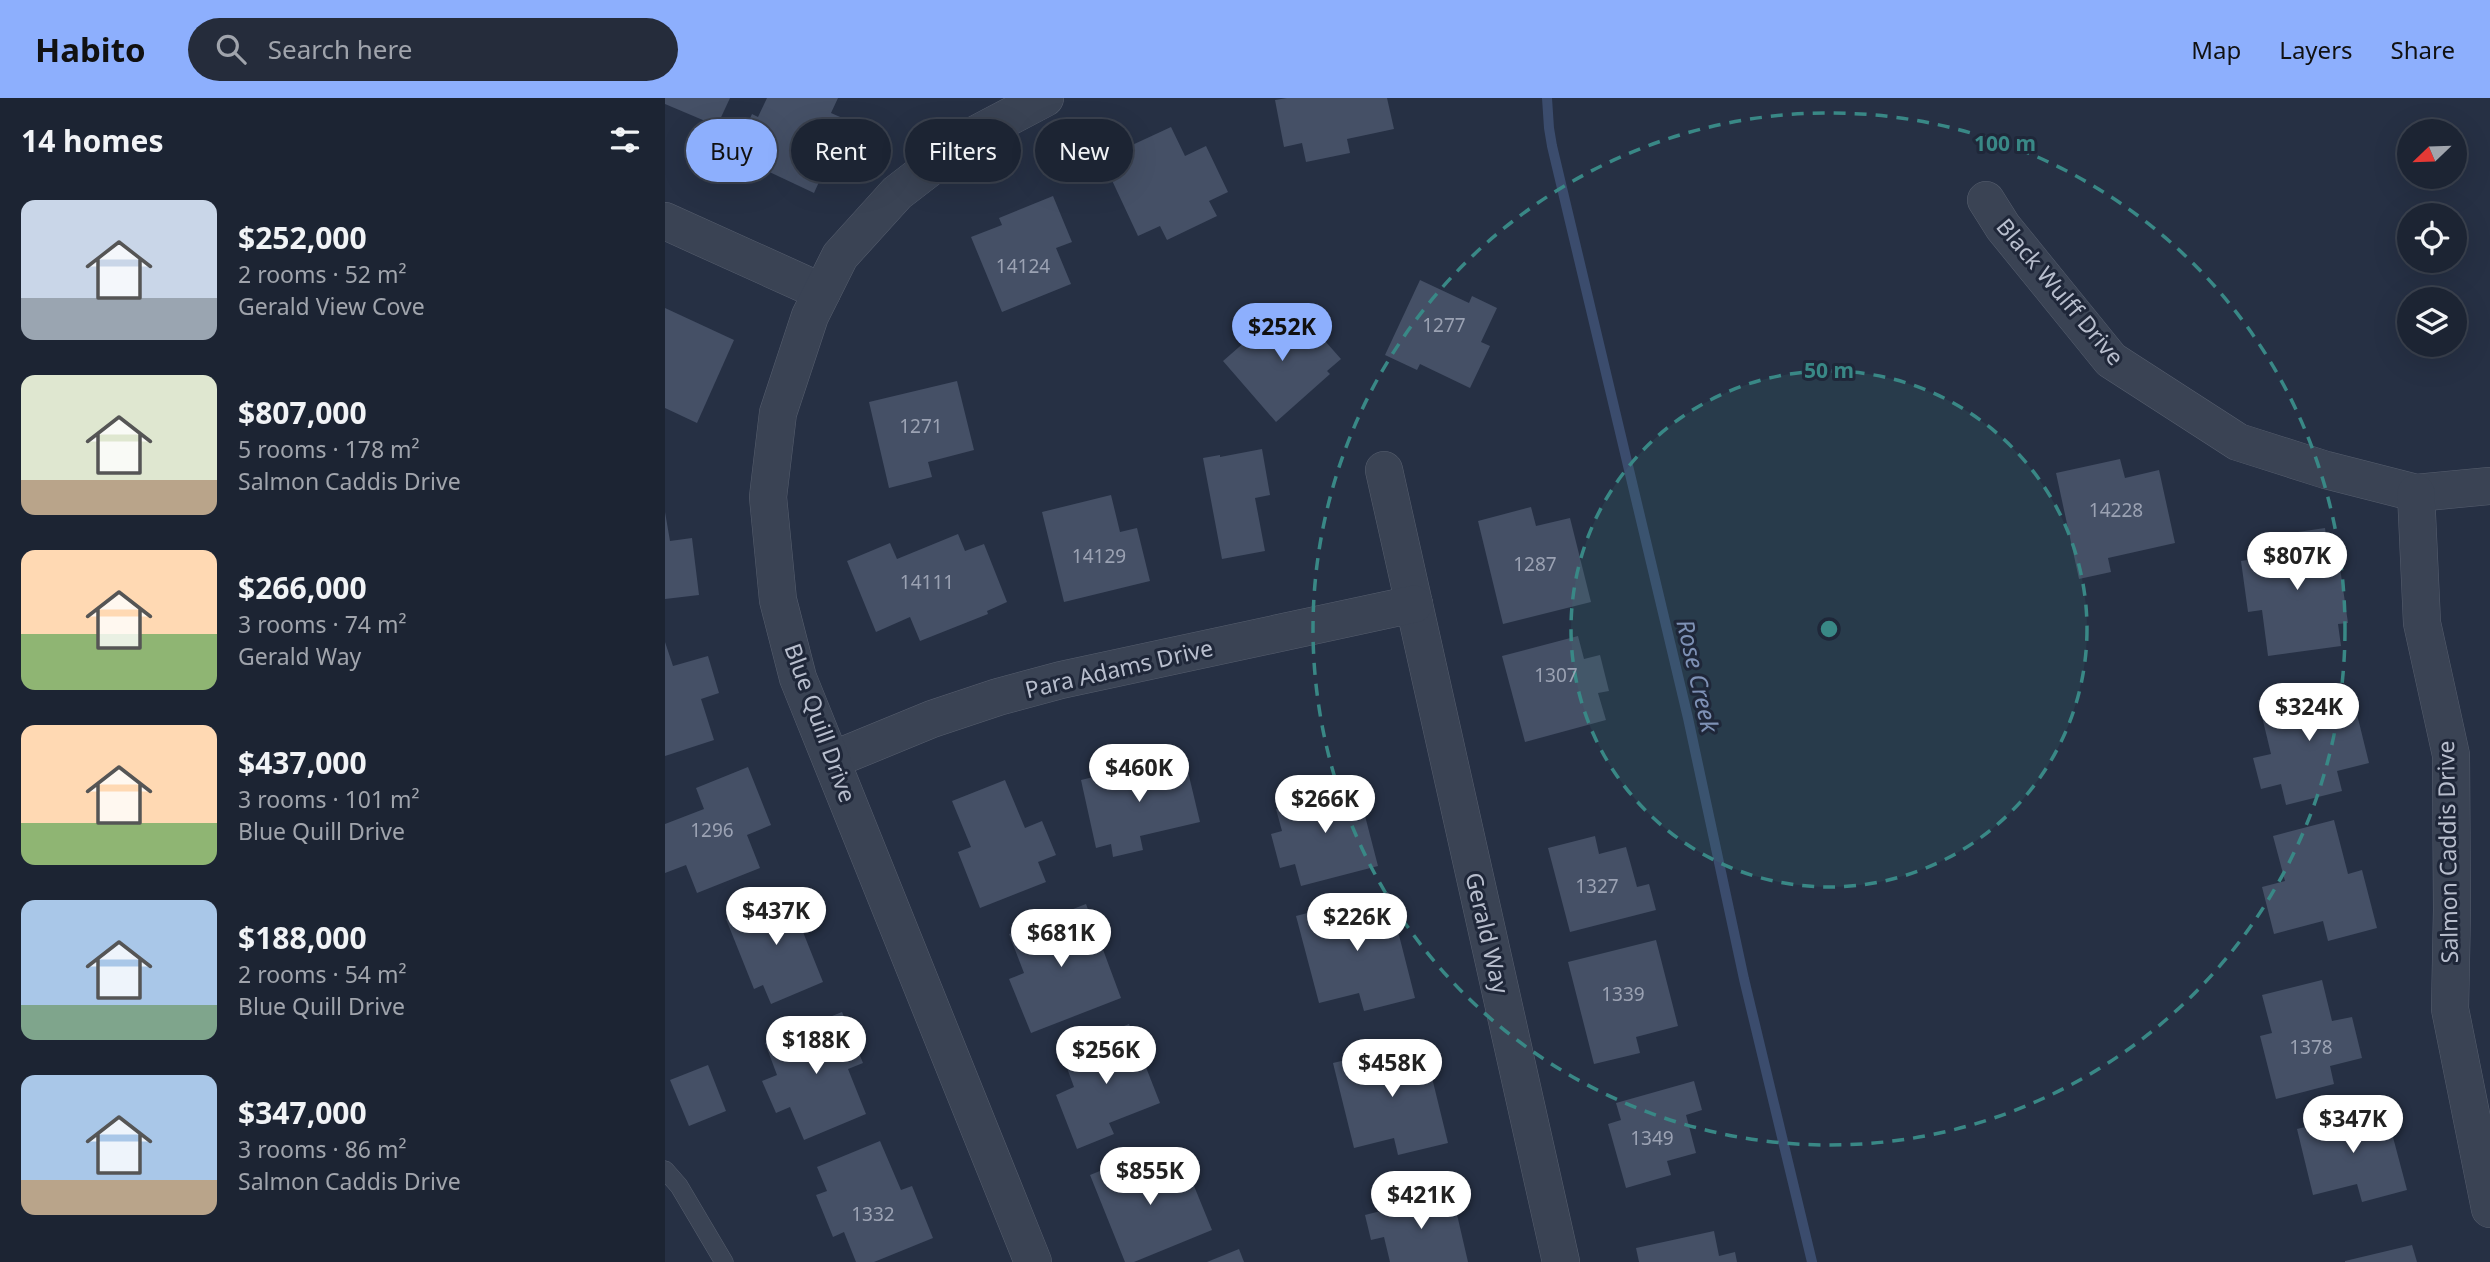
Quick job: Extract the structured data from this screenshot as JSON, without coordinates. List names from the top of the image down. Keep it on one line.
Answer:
{"streets":{"street":["Black Wulff Drive","Para Adams Drive","Blue Quill Drive","Salmon Caddis Drive","Gerald Way"]},"crossings":[["Black Wulff Drive","Salmon Caddis Drive"],["Para Adams Drive","Blue Quill Drive"],["Para Adams Drive","Gerald Way"]],"water":["Rose Creek"],"house_numbers":["14124","1277","1271","14228","14129","1287","14111","1307","1296","1327","1339","1378","1349","1332"],"north":"bottom left","page":{"header":"Habito","search":"Search here","nav":["Map","Layers","Share"],"heading":"14 homes","chip":["Buy","Rent","Filters","New"],"list":[{"name":"$252,000","note":"2 rooms · 52 m² · Gerald View Cove"},{"name":"$807,000","note":"5 rooms · 178 m² · Salmon Caddis Drive"},{"name":"$266,000","note":"3 rooms · 74 m² · Gerald Way"},{"name":"$437,000","note":"3 rooms · 101 m² · Blue Quill Drive"},{"name":"$188,000","note":"2 rooms · 54 m² · Blue Quill Drive"},{"name":"$347,000","note":"3 rooms · 86 m² · Salmon Caddis Drive"}],"price":["$252K","$807K","$324K","$460K","$266K","$437K","$226K","$681K","$188K","$256K","$458K","$347K","$855K","$421K"]},"rings":["100 m","50 m"]}
